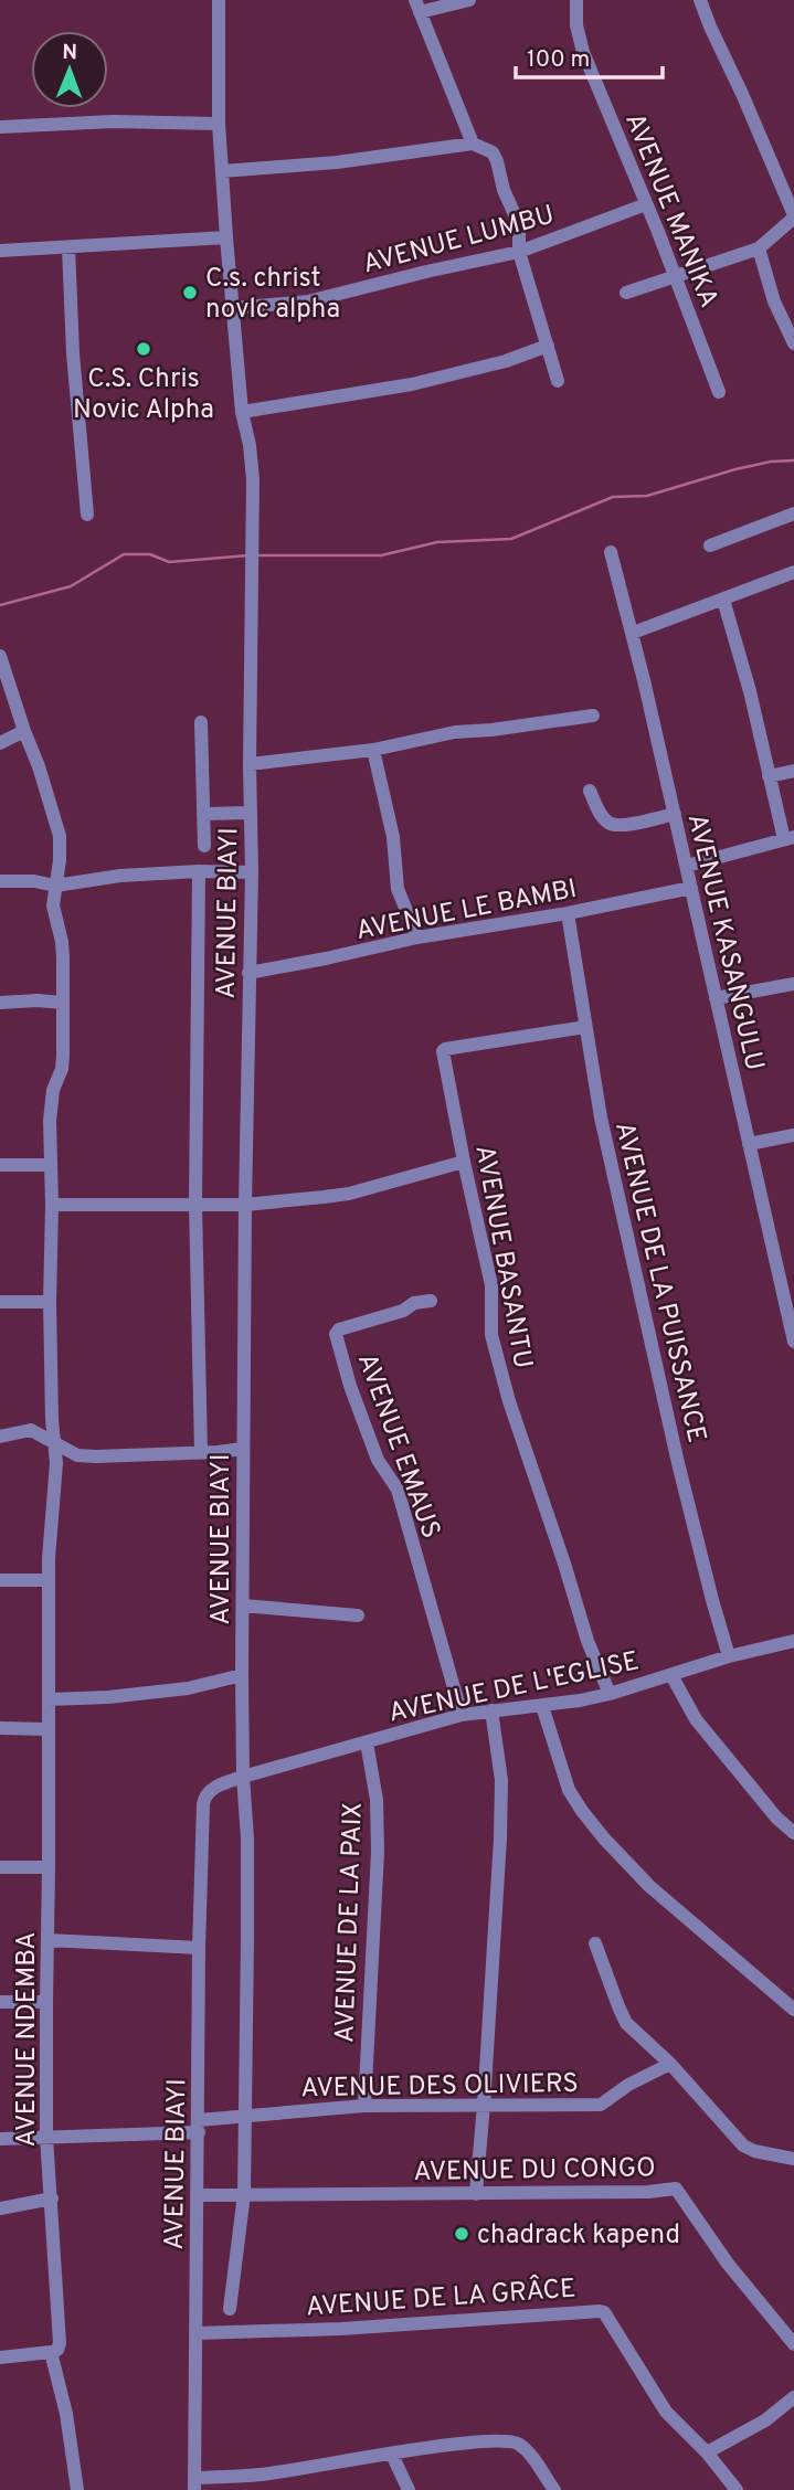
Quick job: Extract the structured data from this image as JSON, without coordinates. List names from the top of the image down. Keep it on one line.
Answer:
{"streets":{"street":["AVENUE MANIKA","AVENUE LUMBU","AVENUE LE BAMBI","AVENUE BIAYI","AVENUE KASANGULU","AVENUE BASANTU","AVENUE DE LA PUISSANCE","AVENUE EMAUS","AVENUE DE L'EGLISE","AVENUE DE LA PAIX","AVENUE NDEMBA","AVENUE DES OLIVIERS","AVENUE DU CONGO","AVENUE DE LA GRÂCE"]},"crossings":[["AVENUE MANIKA","AVENUE LUMBU"],["AVENUE LUMBU","AVENUE BIAYI"],["AVENUE LE BAMBI","AVENUE BIAYI"],["AVENUE LE BAMBI","AVENUE KASANGULU"],["AVENUE LE BAMBI","AVENUE DE LA PUISSANCE"],["AVENUE BIAYI","AVENUE DE L'EGLISE"],["AVENUE BIAYI","AVENUE DES OLIVIERS"],["AVENUE BIAYI","AVENUE DU CONGO"],["AVENUE BIAYI","AVENUE DE LA GRÂCE"],["AVENUE BASANTU","AVENUE DE LA PUISSANCE"],["AVENUE BASANTU","AVENUE DE L'EGLISE"],["AVENUE DE LA PUISSANCE","AVENUE DE L'EGLISE"],["AVENUE EMAUS","AVENUE DE L'EGLISE"],["AVENUE DE L'EGLISE","AVENUE DE LA PAIX"],["AVENUE DE LA PAIX","AVENUE DES OLIVIERS"],["AVENUE NDEMBA","AVENUE DES OLIVIERS"]],"places":["C.s. christ novlc alpha","C.S. Chris Novic Alpha","chadrack kapend"],"scale_bar":"100 m","north":"top"}
